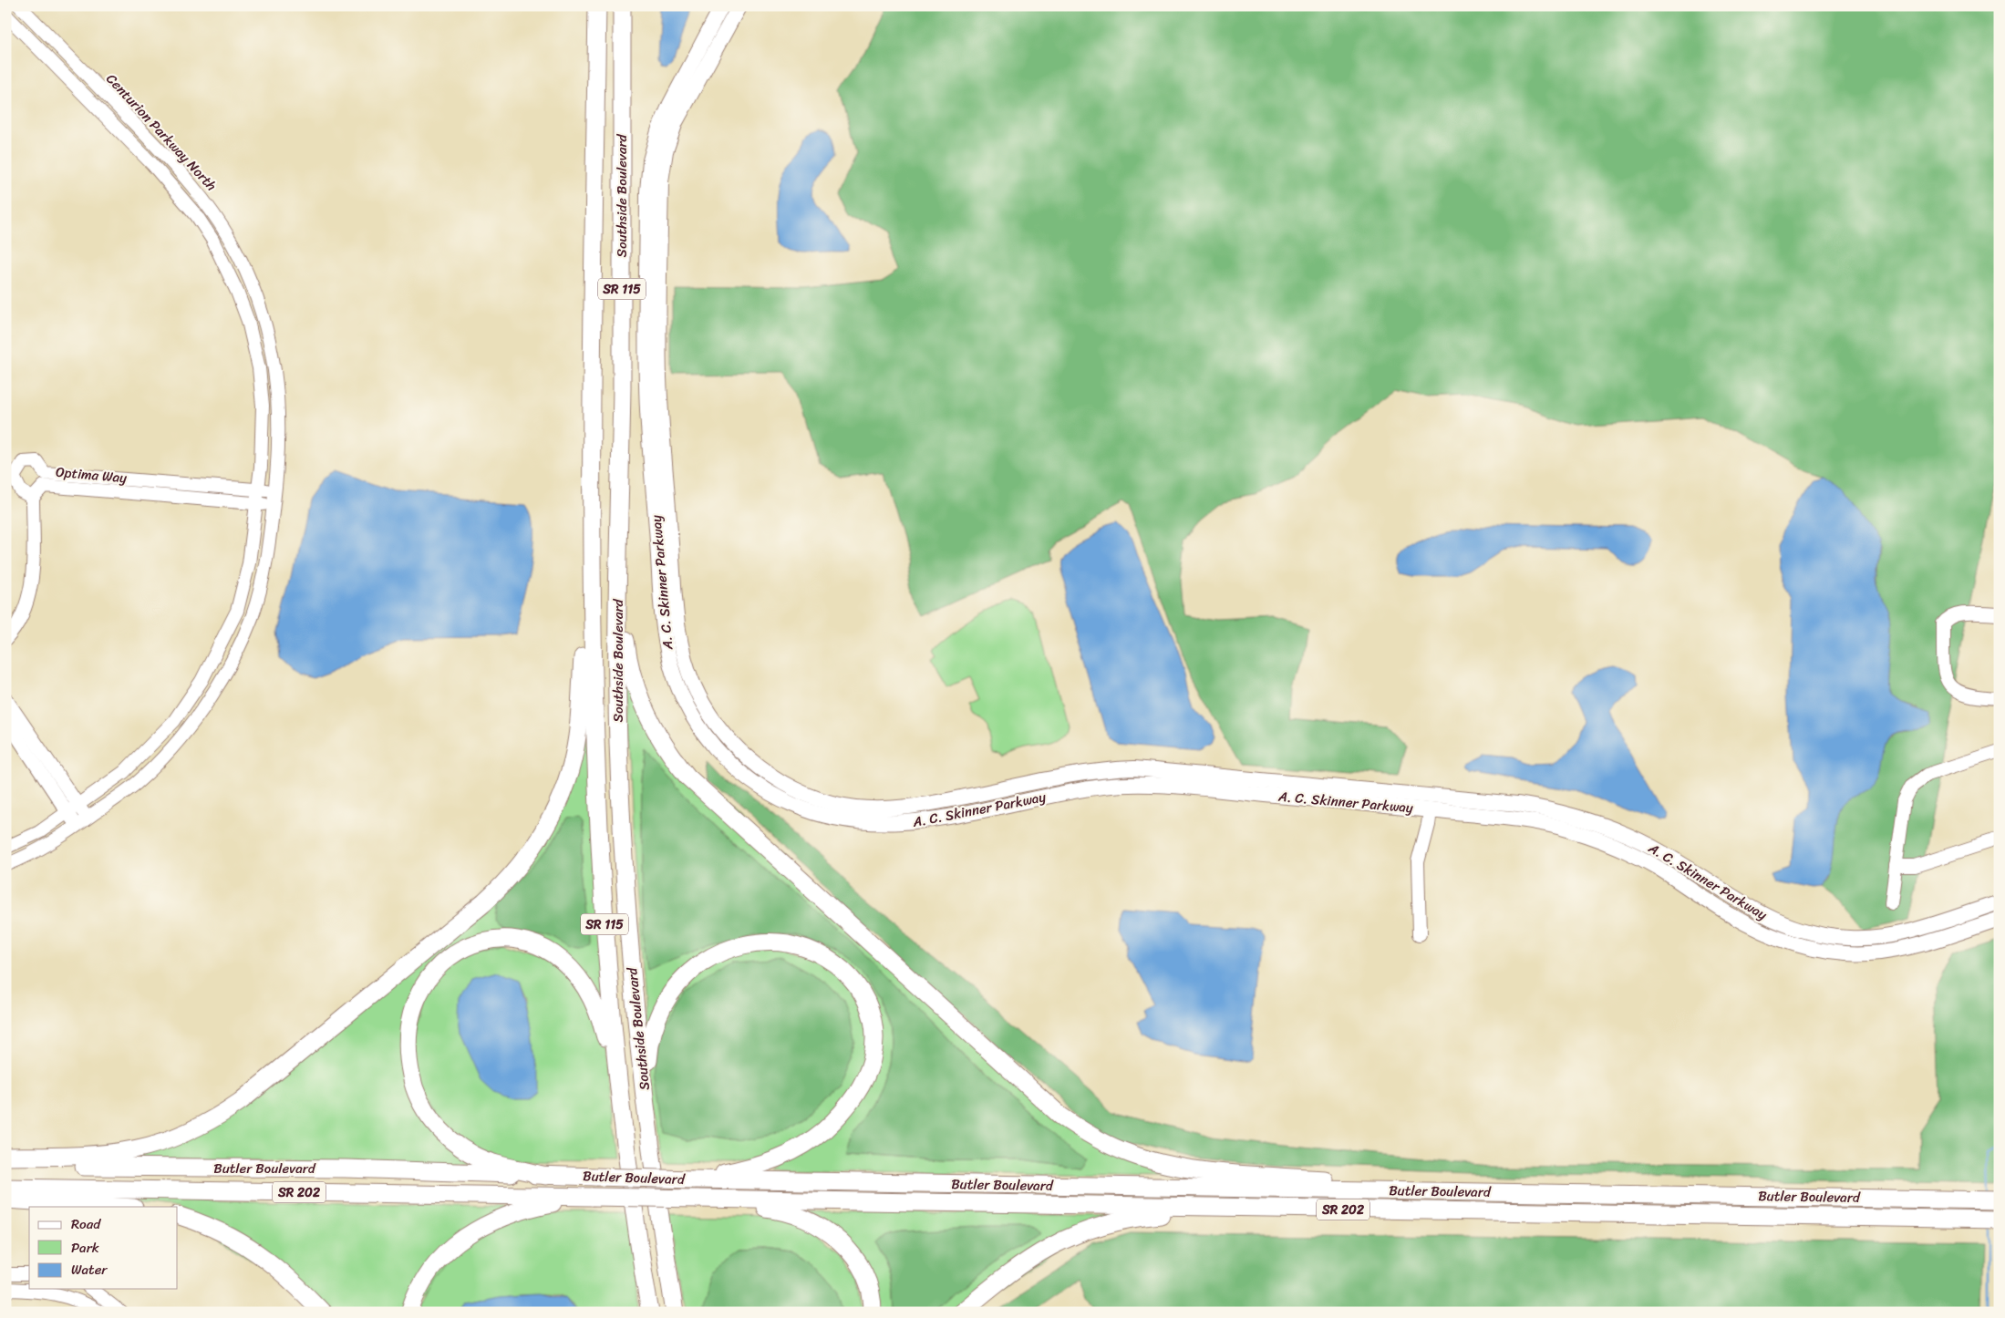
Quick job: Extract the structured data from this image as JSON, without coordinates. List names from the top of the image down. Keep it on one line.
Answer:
{"streets":{"highway":["Southside Boulevard","SR 115","Butler Boulevard","SR 202"],"main road":["A. C. Skinner Parkway"],"street":["Centurion Parkway North","Optima Way"]},"crossings":[["Centurion Parkway North","Optima Way"]],"legend":["Road","Park","Water"]}
